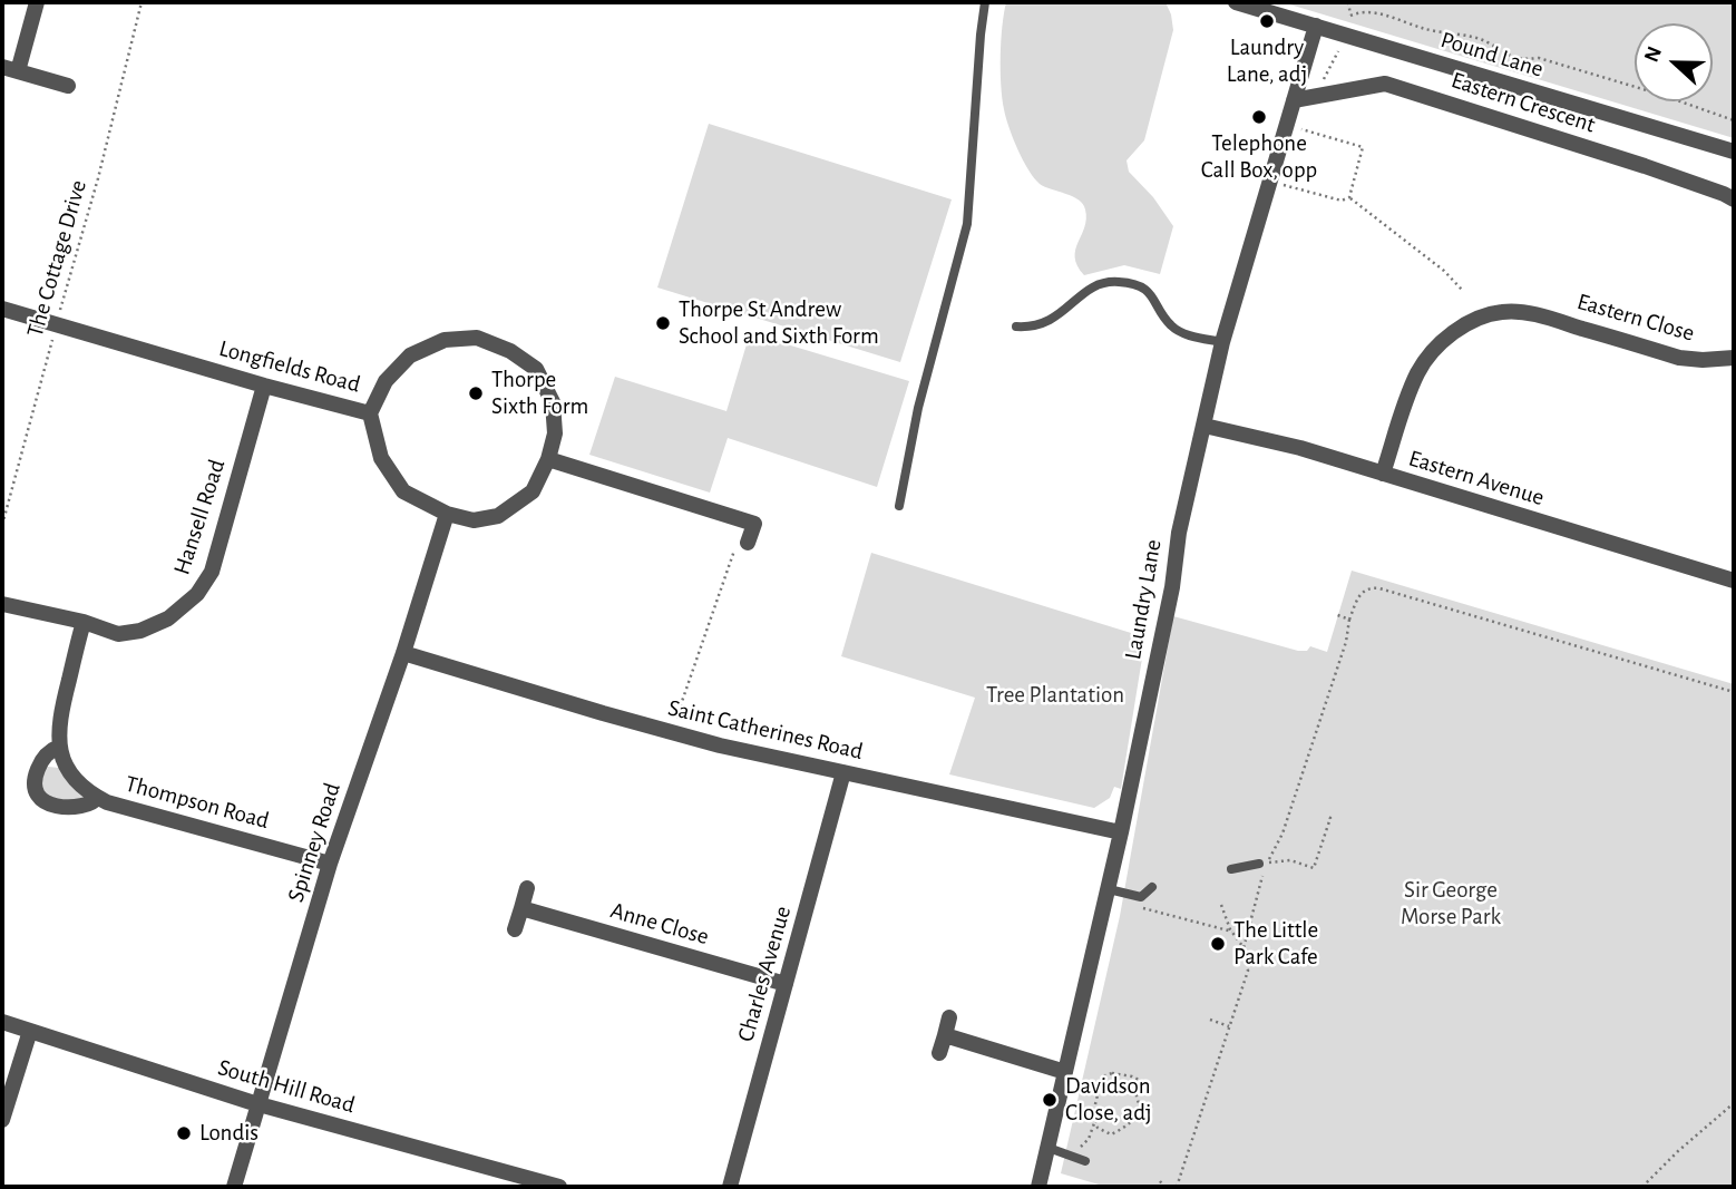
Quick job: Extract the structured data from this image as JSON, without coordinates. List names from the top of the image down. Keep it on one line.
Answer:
{"streets":{"street":["Pound Lane","Eastern Crescent","Eastern Close","Longfields Road","Eastern Avenue","Hansell Road","Laundry Lane","Saint Catherines Road","Thompson Road","Spinney Road","Anne Close","Charles Avenue","South Hill Road"],"path":["The Cottage Drive"]},"crossings":[["Pound Lane","Laundry Lane"],["Eastern Crescent","Laundry Lane"],["The Cottage Drive","Longfields Road"],["Eastern Close","Eastern Avenue"],["Longfields Road","Hansell Road"],["Longfields Road","Spinney Road"],["Eastern Avenue","Laundry Lane"],["Laundry Lane","Saint Catherines Road"],["Saint Catherines Road","Spinney Road"],["Saint Catherines Road","Charles Avenue"],["Thompson Road","Spinney Road"],["Spinney Road","South Hill Road"],["Anne Close","Charles Avenue"]],"parks":["Tree Plantation","Sir George Morse Park"],"places":["Laundry Lane, adj","Telephone Call Box, opp","Thorpe St Andrew School and Sixth Form","Thorpe Sixth Form","The Little Park Cafe","Davidson Close, adj","Londis"],"north":"left"}
